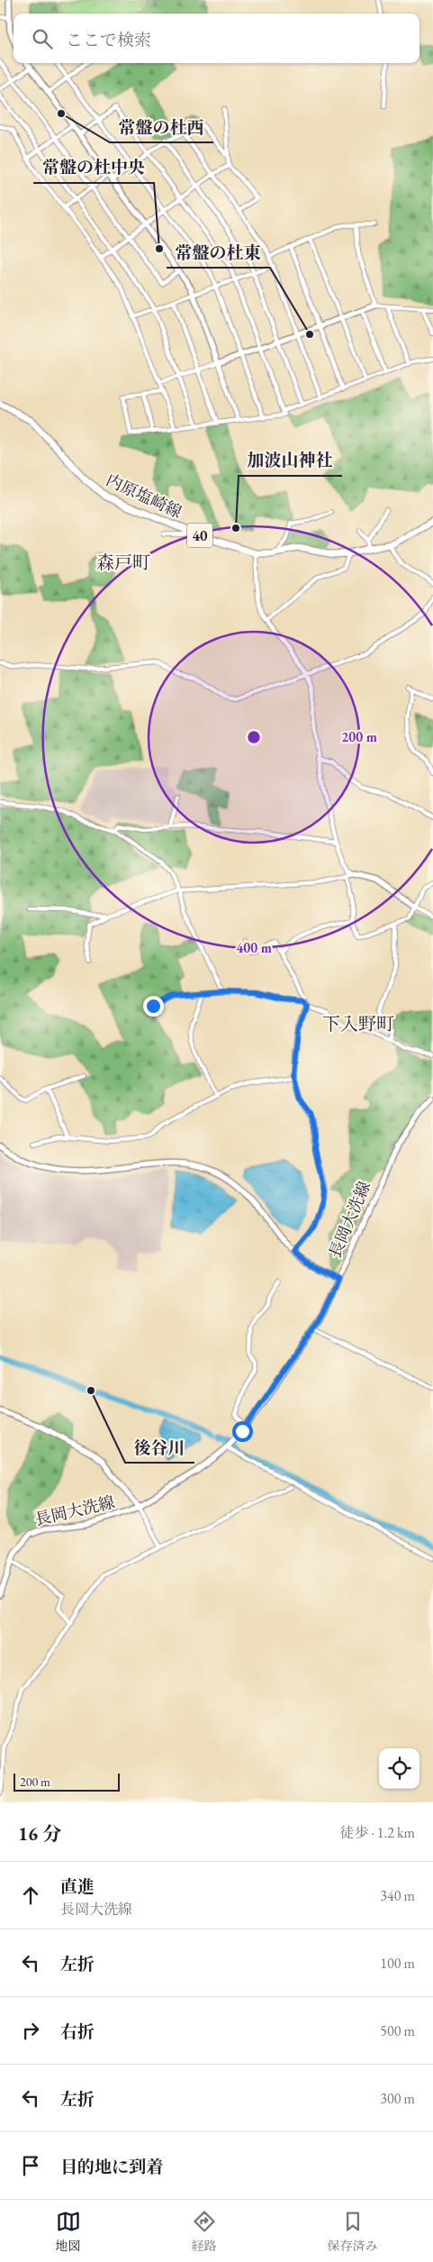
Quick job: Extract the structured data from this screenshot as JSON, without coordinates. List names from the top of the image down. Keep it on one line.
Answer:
{"streets":{"main road":["内原塩崎線","40"],"street":["長岡大洗線"]},"districts":["森戸町","下入野町"],"places":["常盤の杜西","常盤の杜中央","常盤の杜東","加波山神社","後谷川"],"scale_bar":"200 m","page":{"search":"ここで検索","scale":"200 m","heading":["16 分","徒歩 · 1.2 km"],"list":[["直進","長岡大洗線","340 m"],["左折","100 m"],["右折","500 m"],["左折","300 m"],"目的地に到着"],"nav":["地図","経路","保存済み"]},"rings":["200 m","400 m"]}
